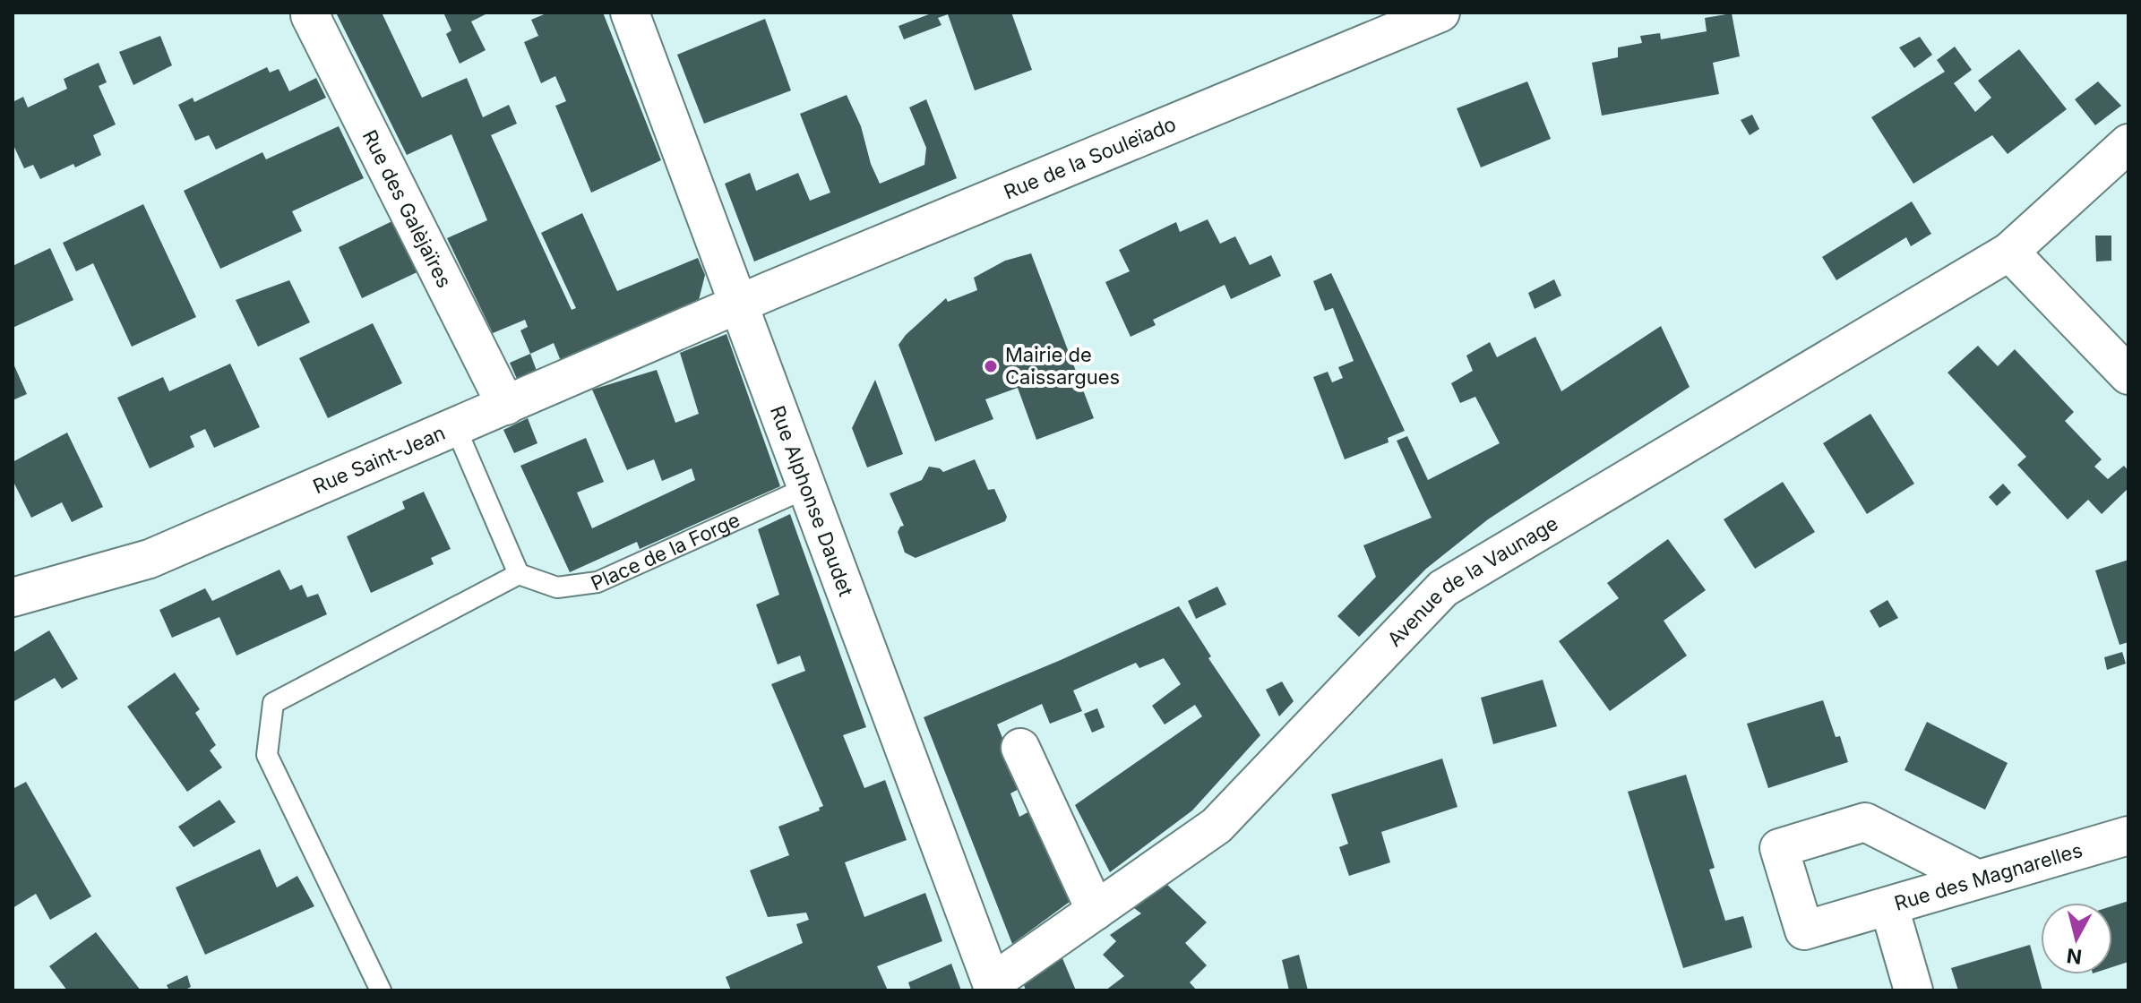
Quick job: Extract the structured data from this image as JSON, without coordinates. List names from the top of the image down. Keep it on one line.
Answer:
{"streets":{"street":["Rue de la Souleïado","Rue des Galèjaïres","Rue Saint-Jean","Rue Alphonse Daudet","Avenue de la Vaunage","Rue des Magnarelles"],"lane":["Place de la Forge"]},"crossings":[["Rue de la Souleïado","Rue Saint-Jean"],["Rue de la Souleïado","Rue Alphonse Daudet"],["Rue des Galèjaïres","Rue Saint-Jean"],["Rue Saint-Jean","Rue Alphonse Daudet"],["Rue Alphonse Daudet","Place de la Forge"],["Rue Alphonse Daudet","Avenue de la Vaunage"]],"places":["Mairie de Caissargues"],"north":"bottom"}
